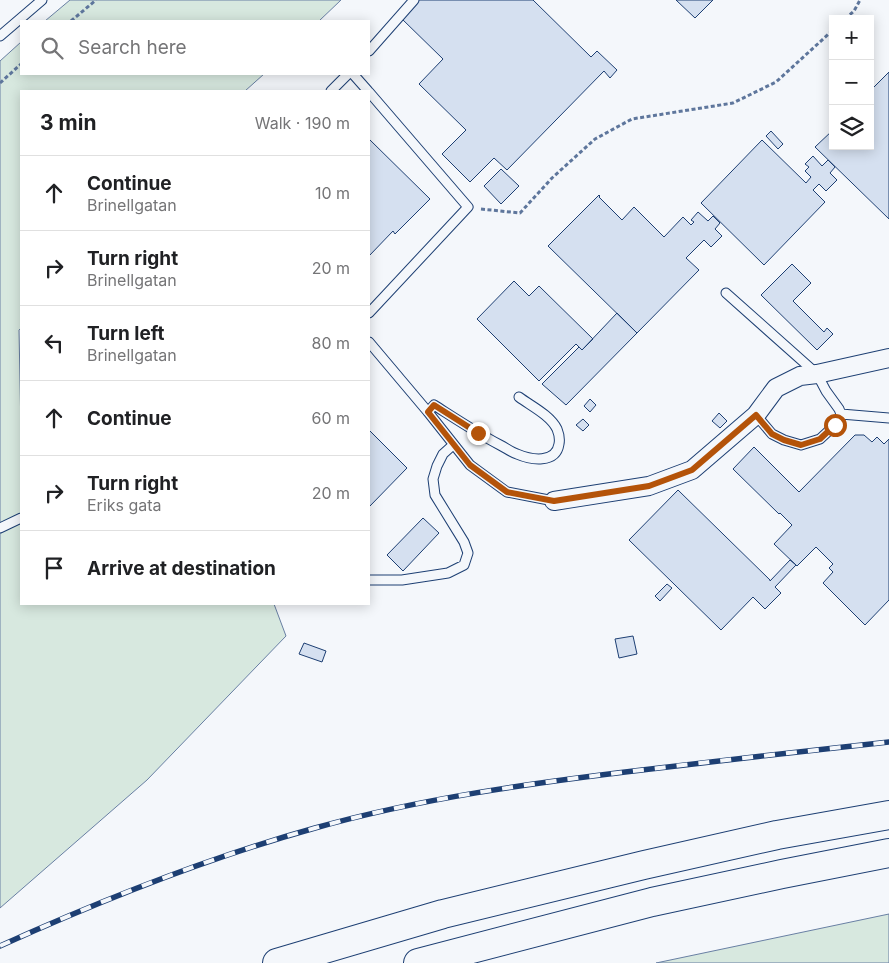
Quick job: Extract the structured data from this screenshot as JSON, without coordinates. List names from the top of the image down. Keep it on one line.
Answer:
{"page":{"map_buttons":["+","−"],"search":"Search here","heading":["3 min","Walk · 190 m"],"list":[["Continue","Brinellgatan","10 m"],["Turn right","Brinellgatan","20 m"],["Turn left","Brinellgatan","80 m"],["Continue","60 m"],["Turn right","Eriks gata","20 m"],"Arrive at destination"]}}
